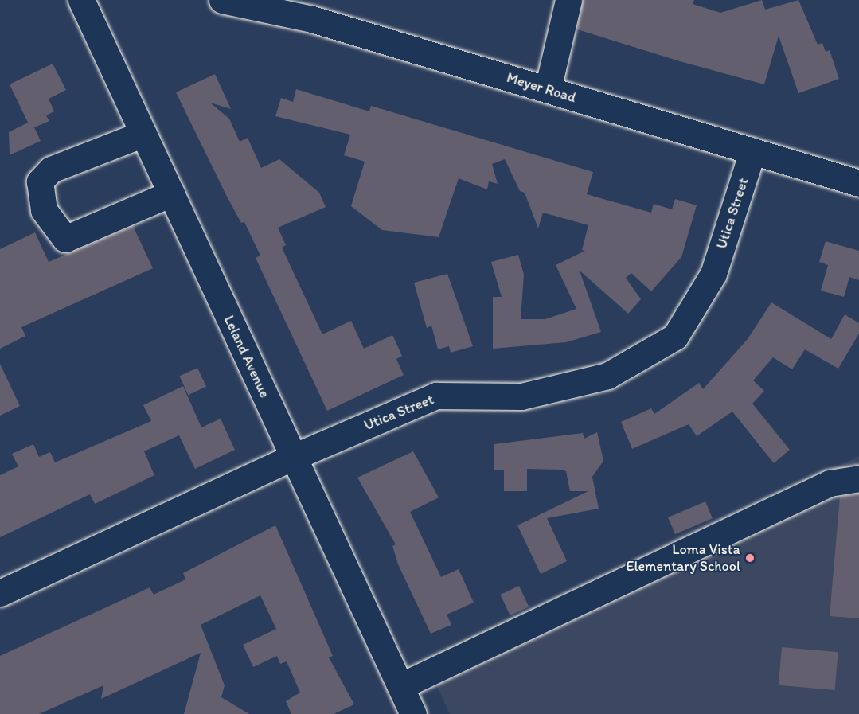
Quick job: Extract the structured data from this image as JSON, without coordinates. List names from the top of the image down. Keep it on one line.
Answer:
{"streets":{"street":["Meyer Road","Utica Street","Leland Avenue"]},"crossings":[["Meyer Road","Utica Street"],["Utica Street","Leland Avenue"]],"places":["Loma Vista Elementary School"]}
